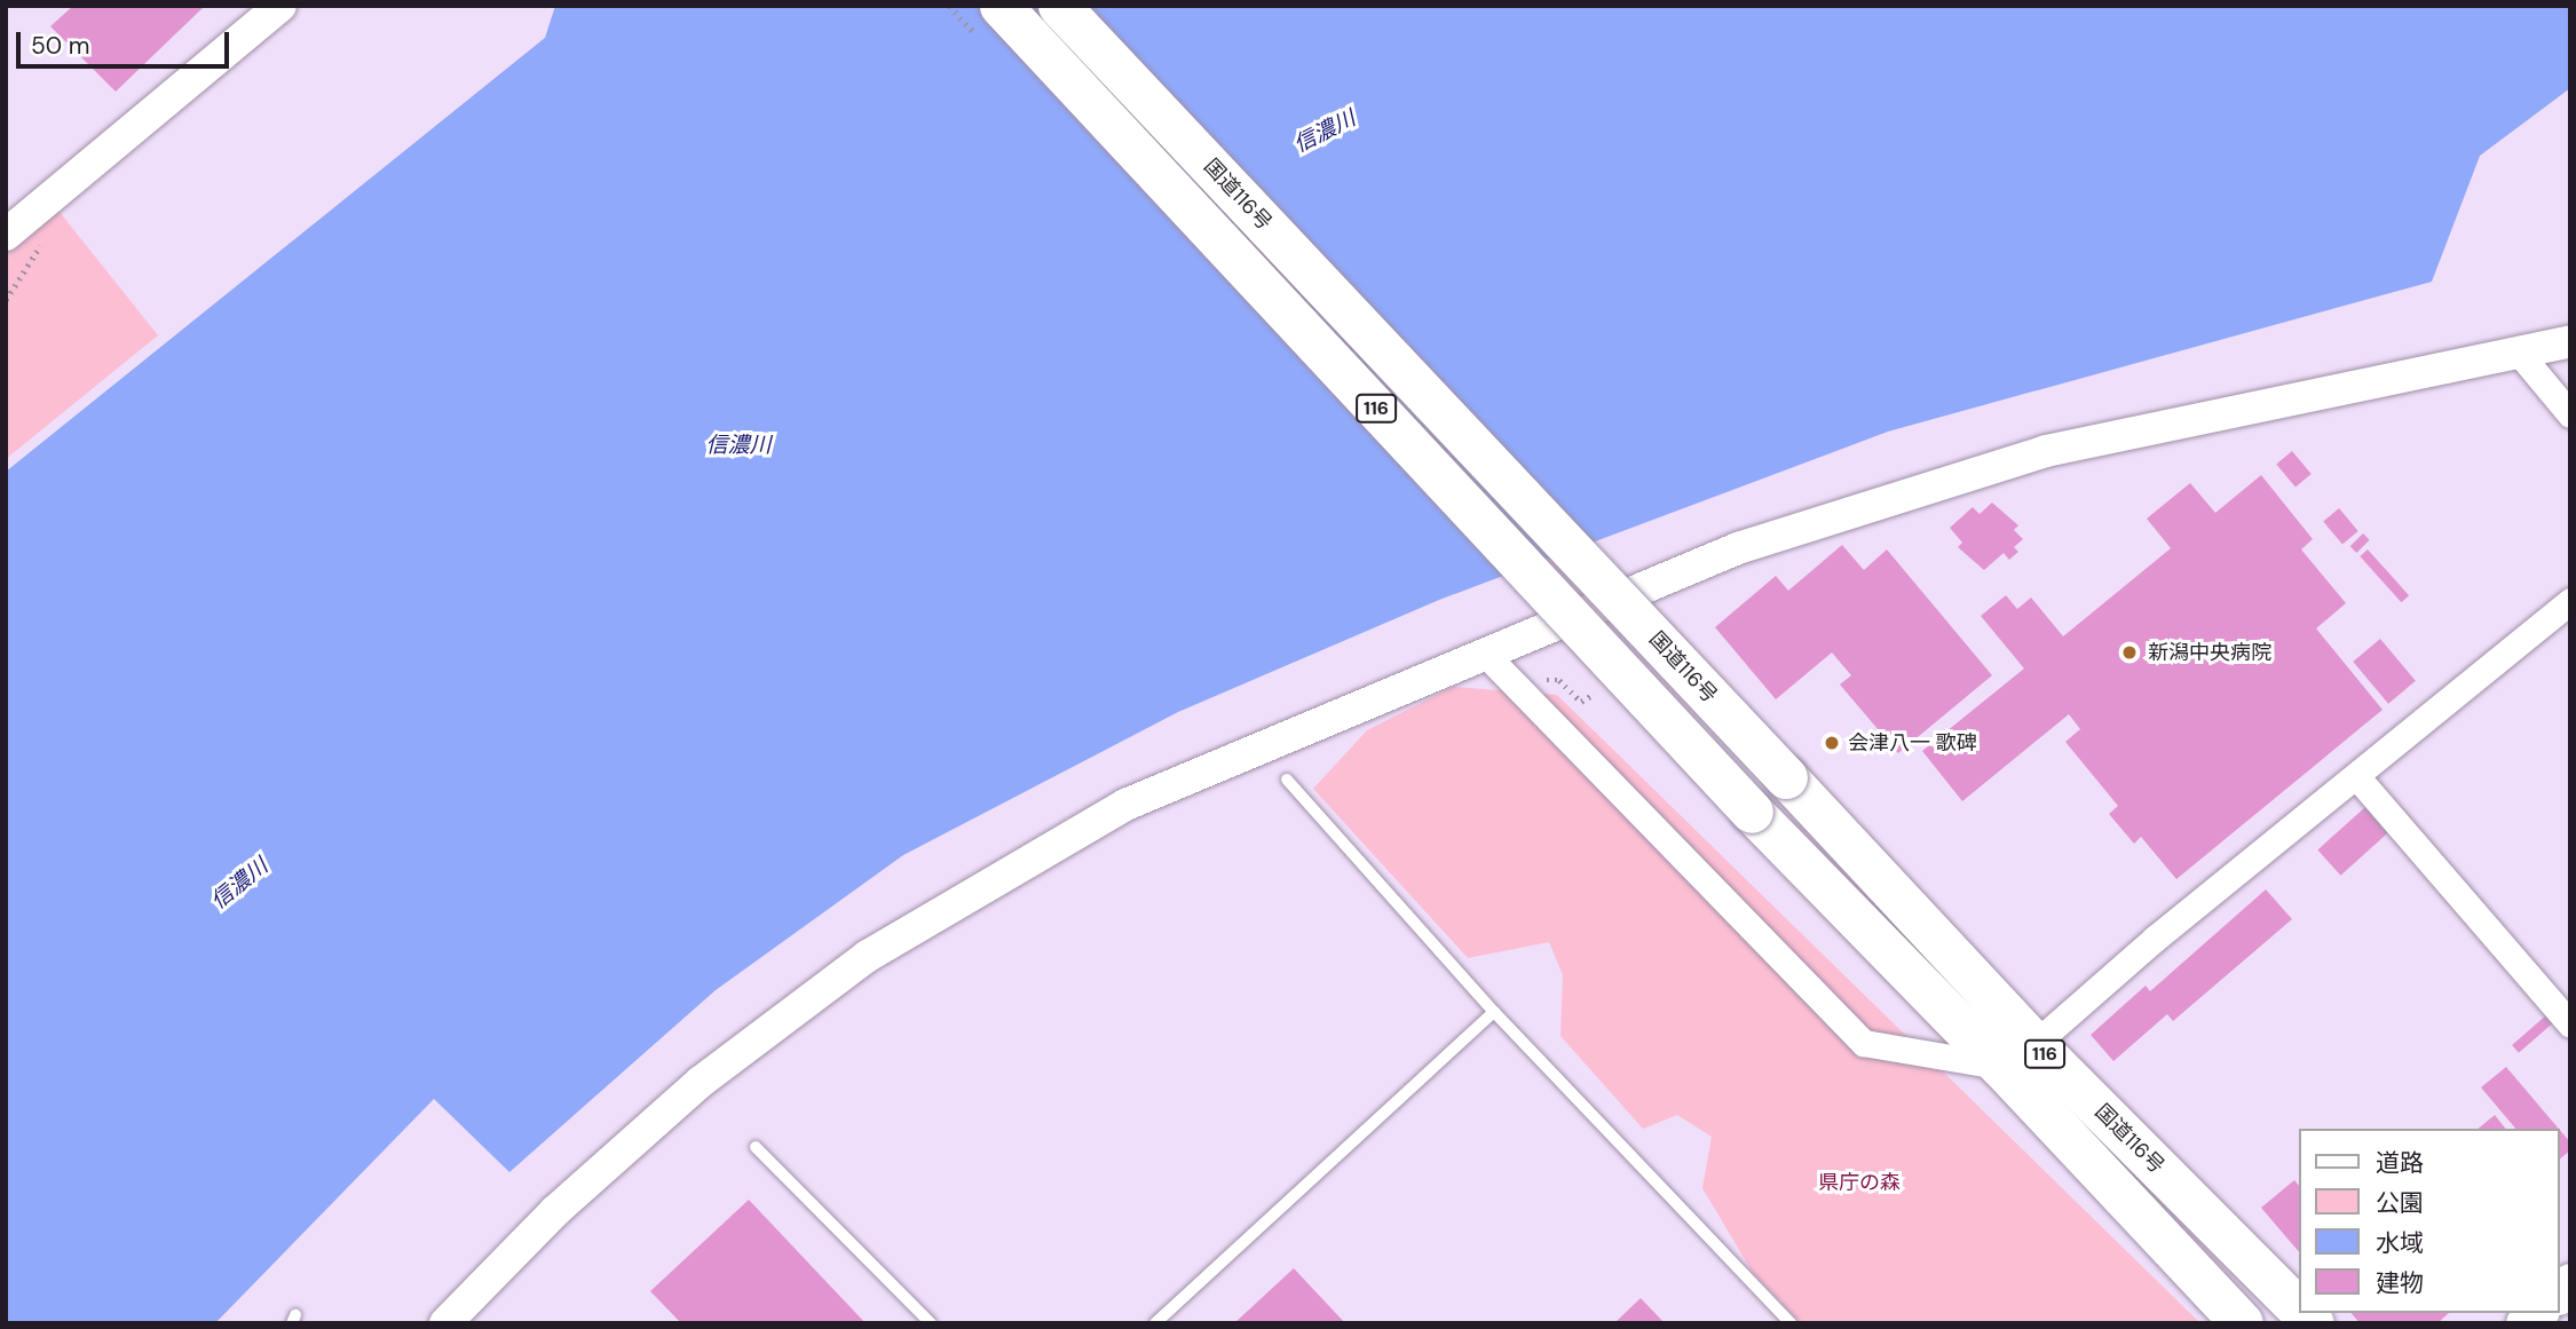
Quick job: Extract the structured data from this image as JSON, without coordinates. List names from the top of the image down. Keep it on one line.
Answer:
{"streets":{"highway":["国道116号","116"]},"water":["信濃川"],"parks":["県庁の森"],"places":["新潟中央病院","会津八一 歌碑"],"legend":["道路","公園","水域","建物"],"scale_bar":"50 m"}
